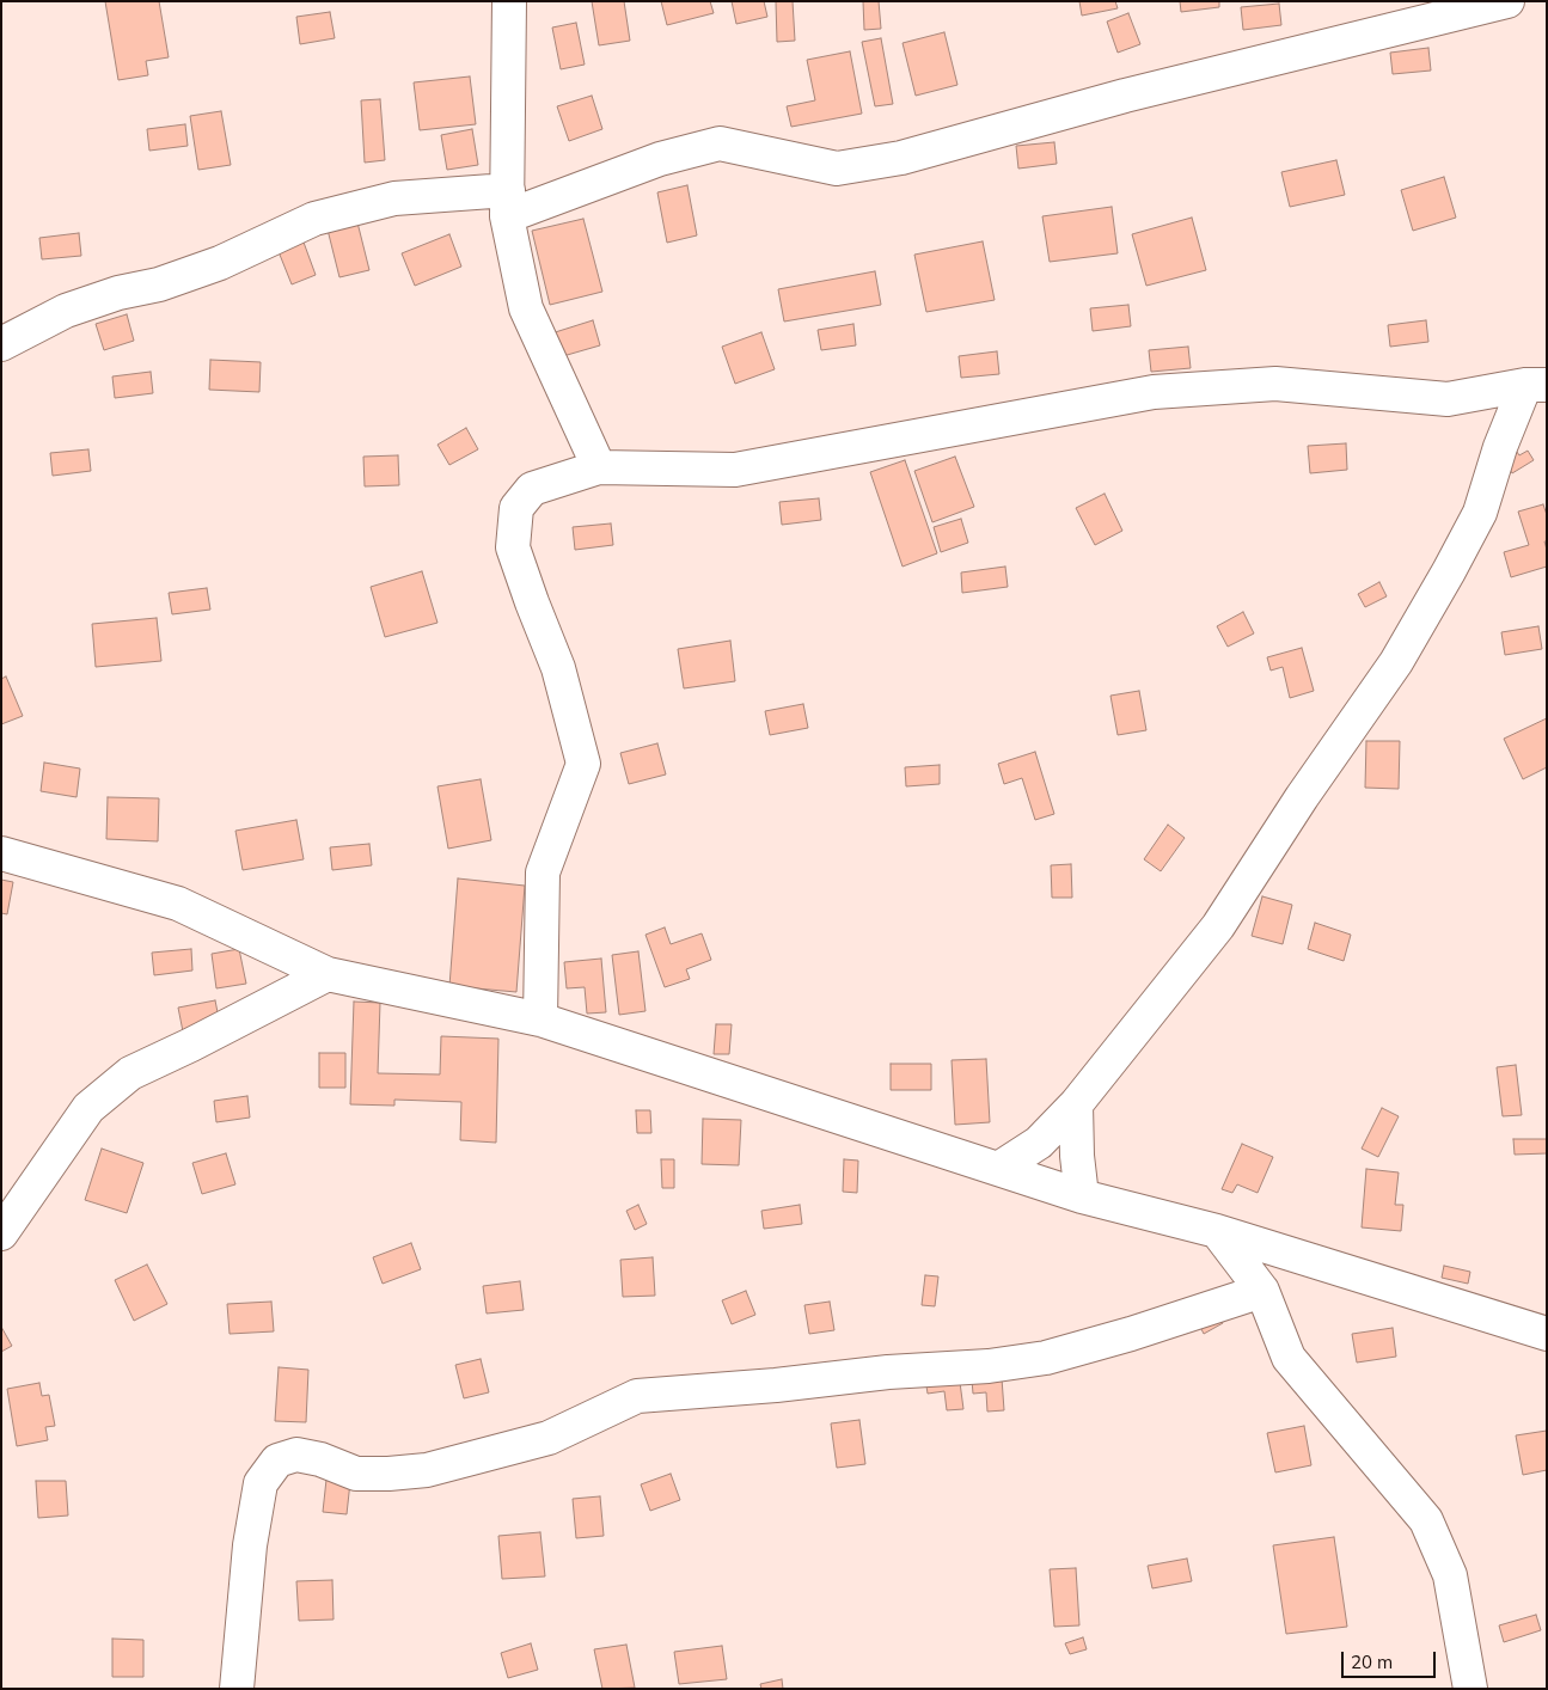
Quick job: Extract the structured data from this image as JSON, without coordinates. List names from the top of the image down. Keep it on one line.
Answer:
{"scale_bar":"20 m"}
